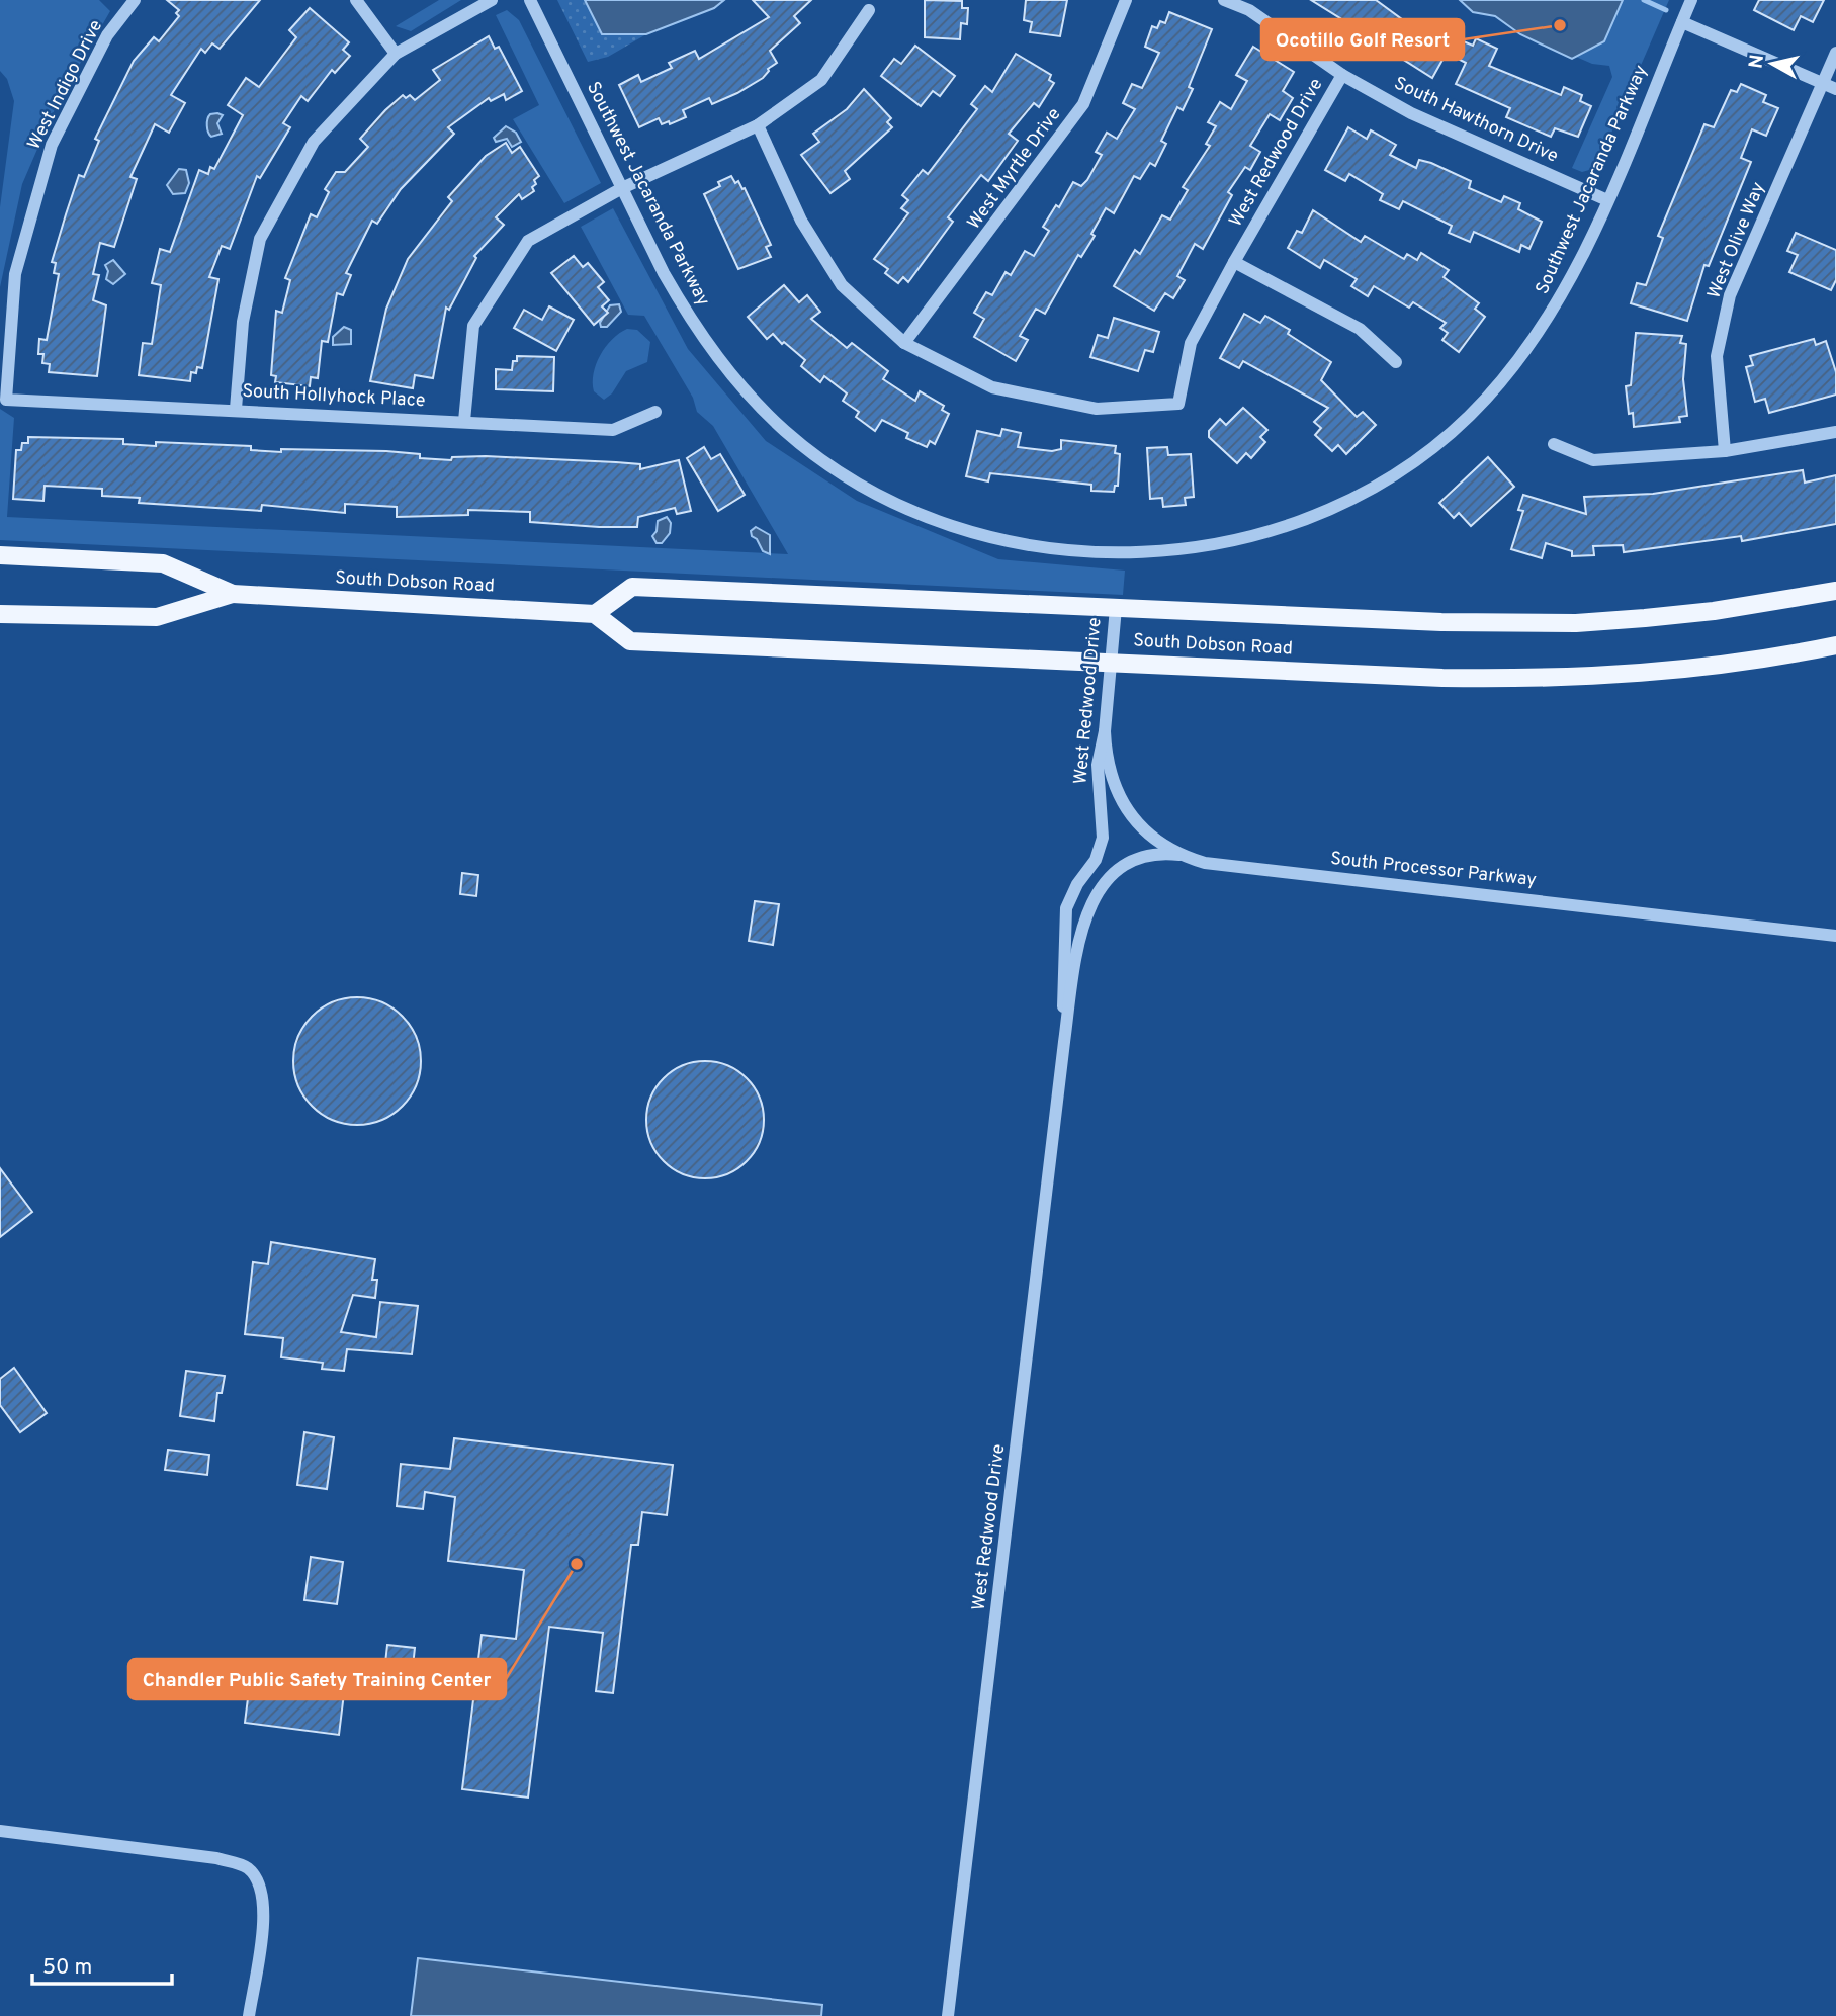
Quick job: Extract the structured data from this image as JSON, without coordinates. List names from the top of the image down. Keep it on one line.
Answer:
{"streets":{"main road":["South Dobson Road"],"street":["West Indigo Drive","South Hawthorn Drive","West Redwood Drive","West Myrtle Drive","Southwest Jacaranda Parkway","West Olive Way","South Hollyhock Place","South Processor Parkway"]},"crossings":[["West Indigo Drive","South Hollyhock Place"],["South Hawthorn Drive","West Redwood Drive"],["South Hawthorn Drive","Southwest Jacaranda Parkway"],["West Redwood Drive","West Myrtle Drive"],["West Redwood Drive","South Dobson Road"],["West Redwood Drive","South Processor Parkway"]],"places":["Ocotillo Golf Resort","Chandler Public Safety Training Center"],"scale_bar":"50 m","north":"left"}
